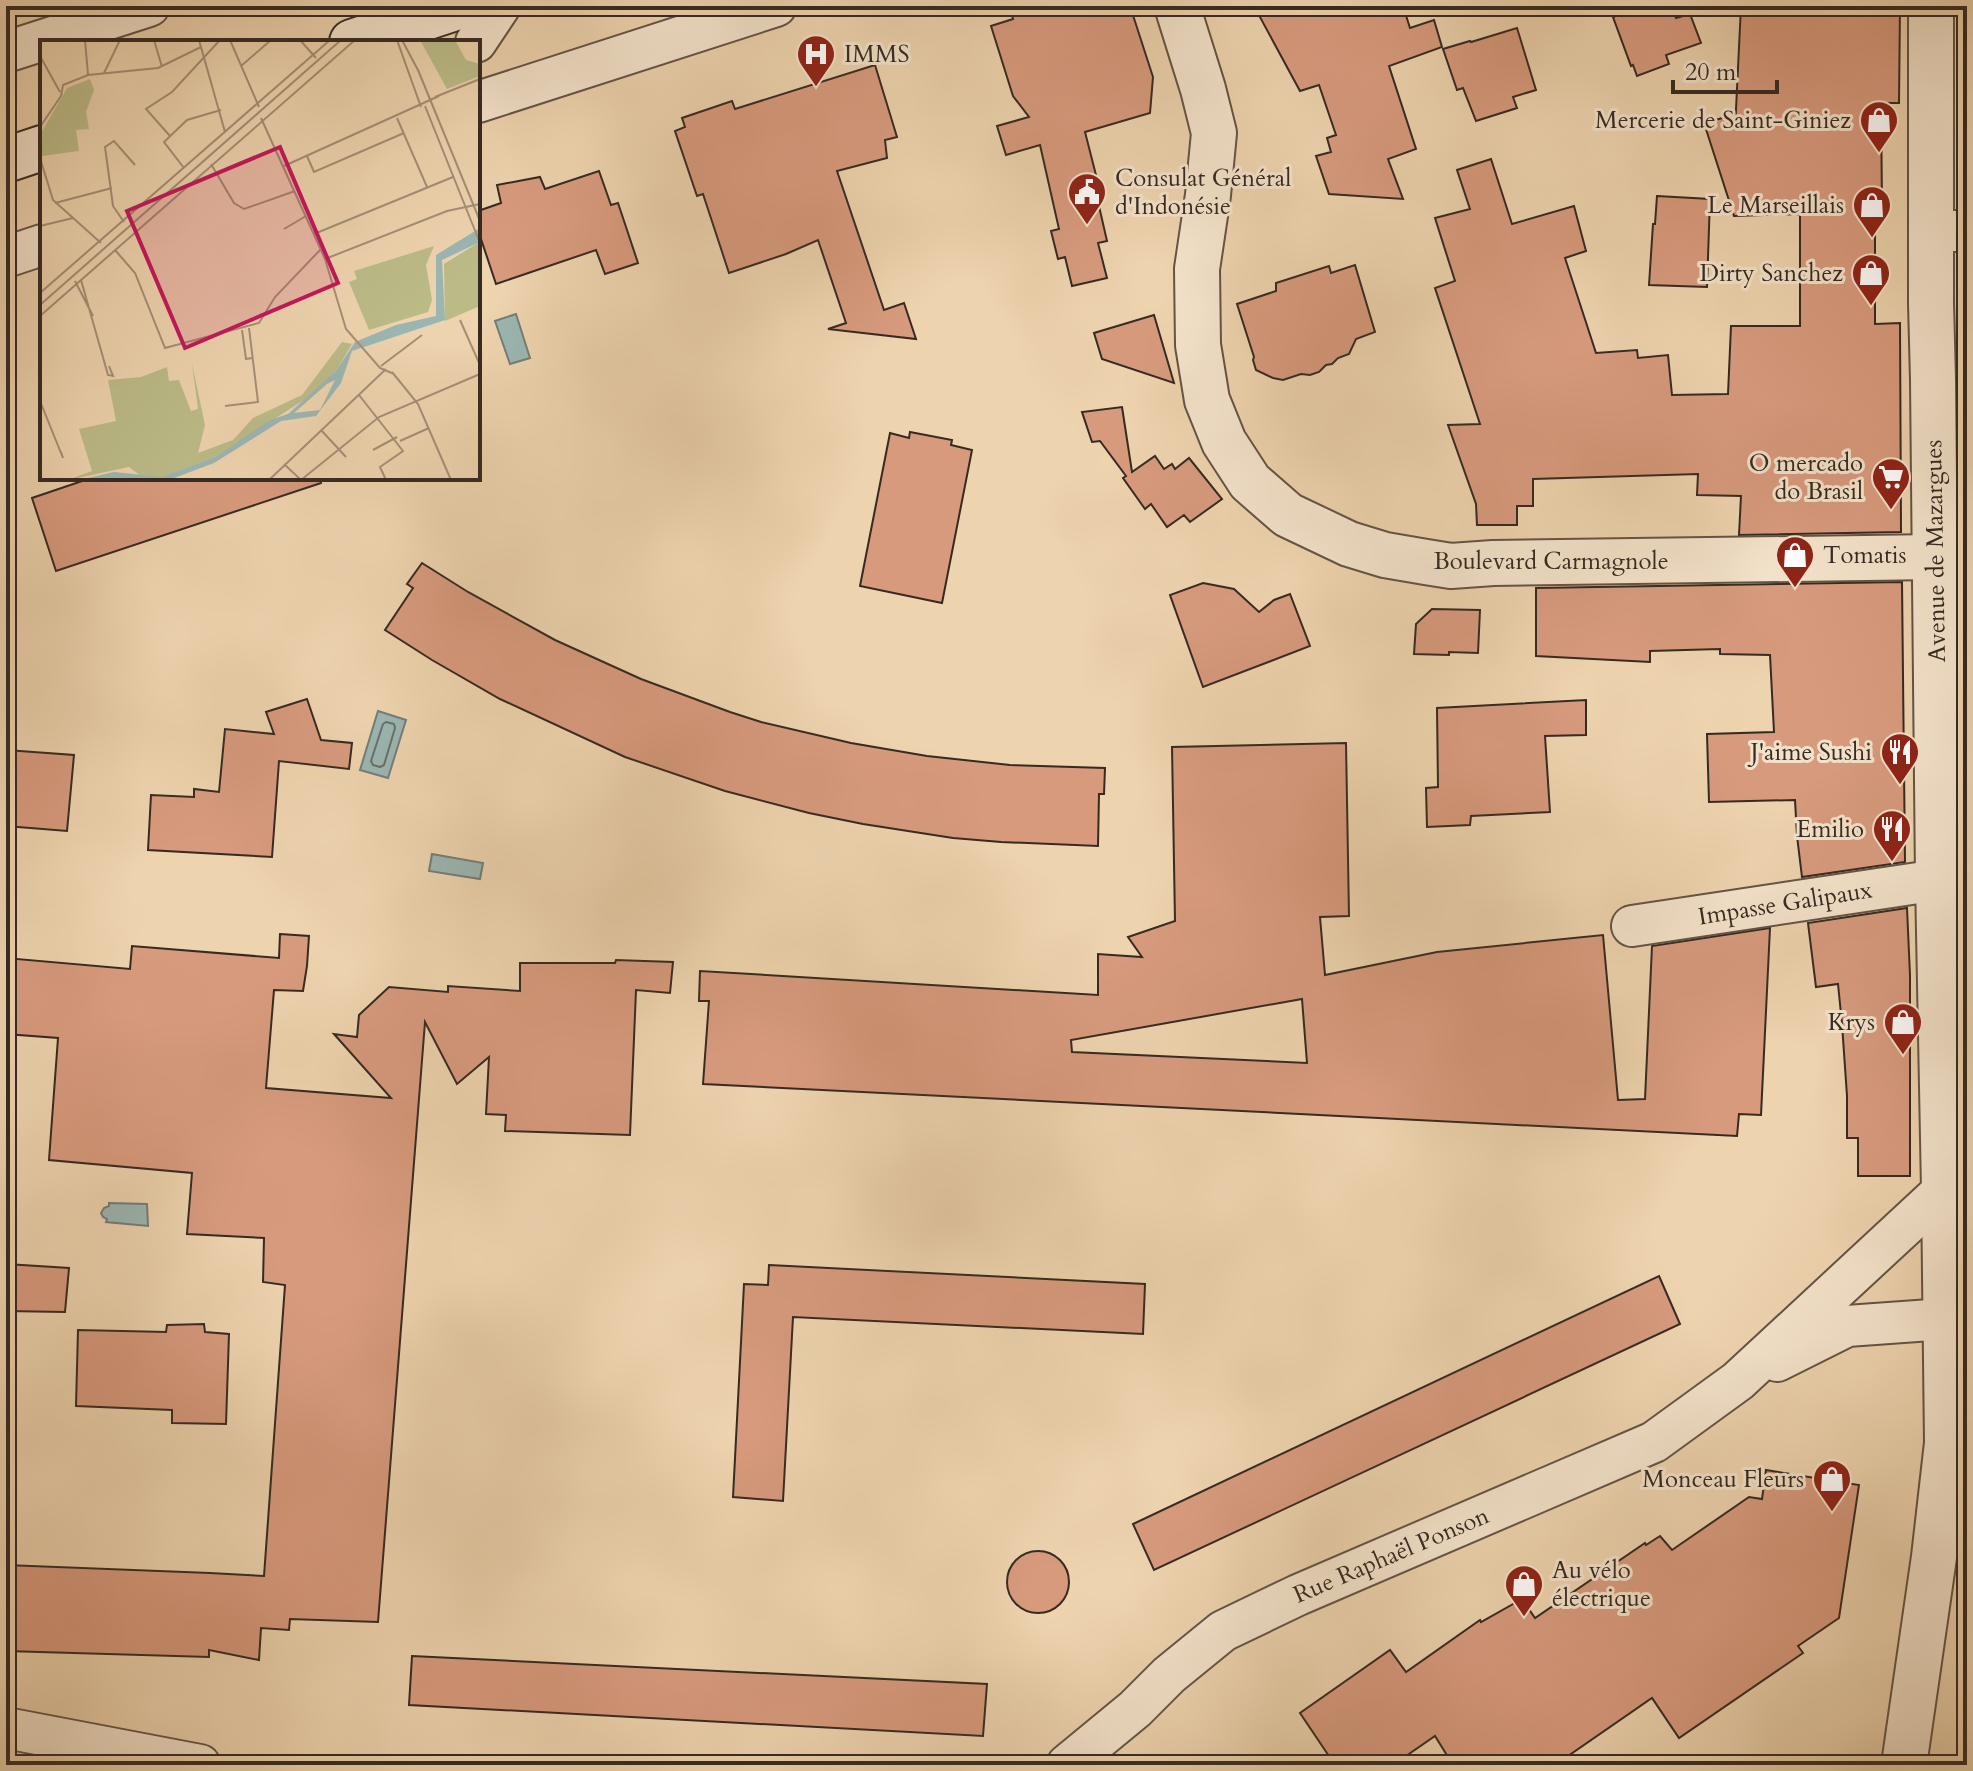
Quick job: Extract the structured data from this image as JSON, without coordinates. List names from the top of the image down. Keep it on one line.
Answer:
{"streets":{"street":["Avenue de Mazargues","Boulevard Carmagnole","Impasse Galipaux","Rue Raphaël Ponson"]},"crossings":[["Avenue de Mazargues","Boulevard Carmagnole"],["Avenue de Mazargues","Impasse Galipaux"],["Avenue de Mazargues","Rue Raphaël Ponson"]],"places":{"hospital":["IMMS"],"shop":["Mercerie de Saint-Giniez","Le Marseillais","Dirty Sanchez","Tomatis","Krys","Monceau Fleurs","Au vélo électrique"],"public building":["Consulat Général d'Indonésie"],"supermarket":["O mercado do Brasil"],"restaurant":["J'aime Sushi","Emilio"]},"scale_bar":"20 m"}
